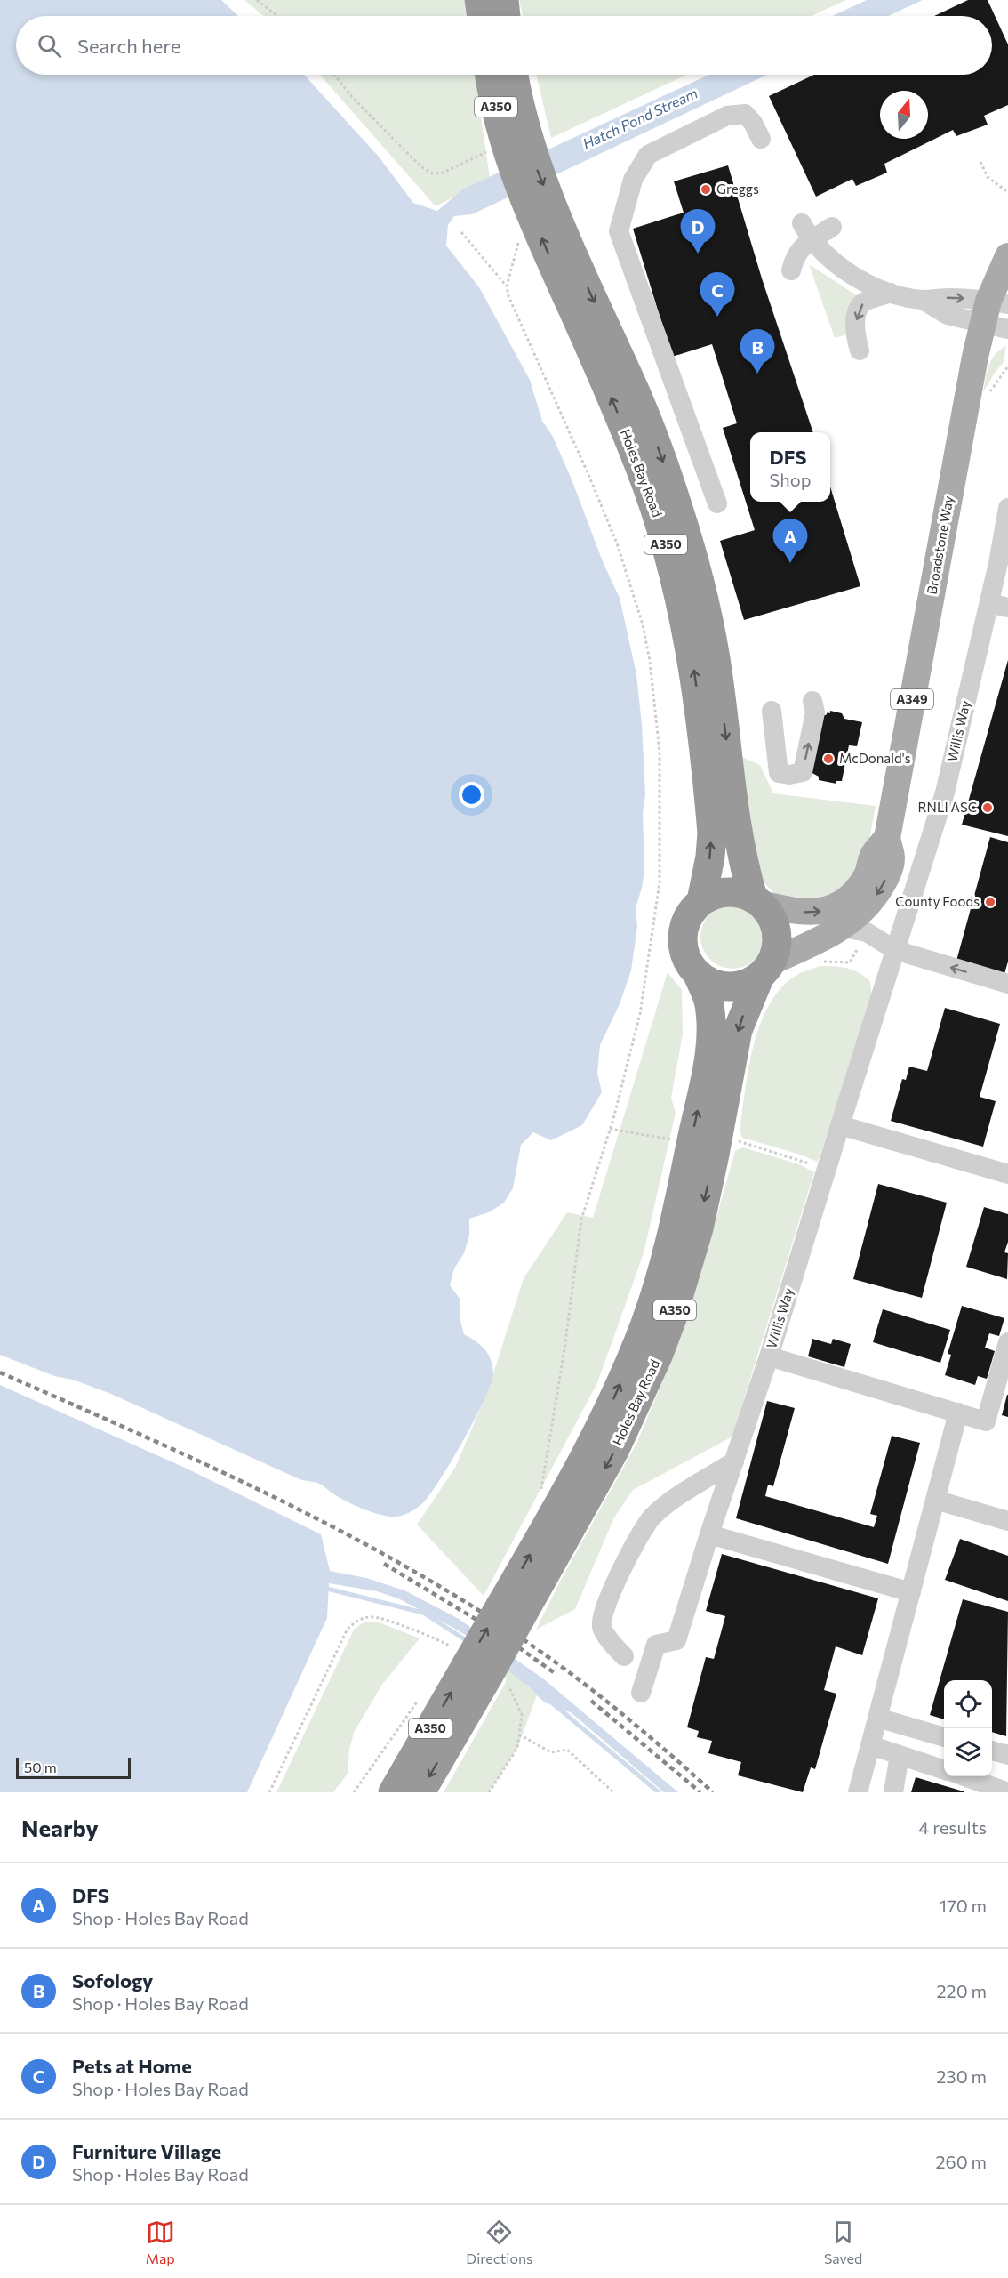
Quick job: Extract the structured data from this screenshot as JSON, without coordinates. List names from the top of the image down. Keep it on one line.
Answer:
{"streets":{"highway":["A350","Holes Bay Road"],"main road":["Broadstone Way","A349"],"street":["Willis Way"]},"crossings":[["Holes Bay Road","Broadstone Way"]],"water":["Hatch Pond Stream"],"places":["Greggs","McDonald's","RNLI ASC","County Foods"],"scale_bar":"50 m","north":"top","page":{"search":"Search here","pins":["D","C","B","A"],"popup":["DFS","Shop"],"scale":"50 m","heading":["Nearby","4 results"],"list":[{"mark":"A","name":"DFS","note":"Shop · Holes Bay Road","value":"170 m"},{"mark":"B","name":"Sofology","note":"Shop · Holes Bay Road","value":"220 m"},{"mark":"C","name":"Pets at Home","note":"Shop · Holes Bay Road","value":"230 m"},{"mark":"D","name":"Furniture Village","note":"Shop · Holes Bay Road","value":"260 m"}],"nav":["Map","Directions","Saved"]}}
